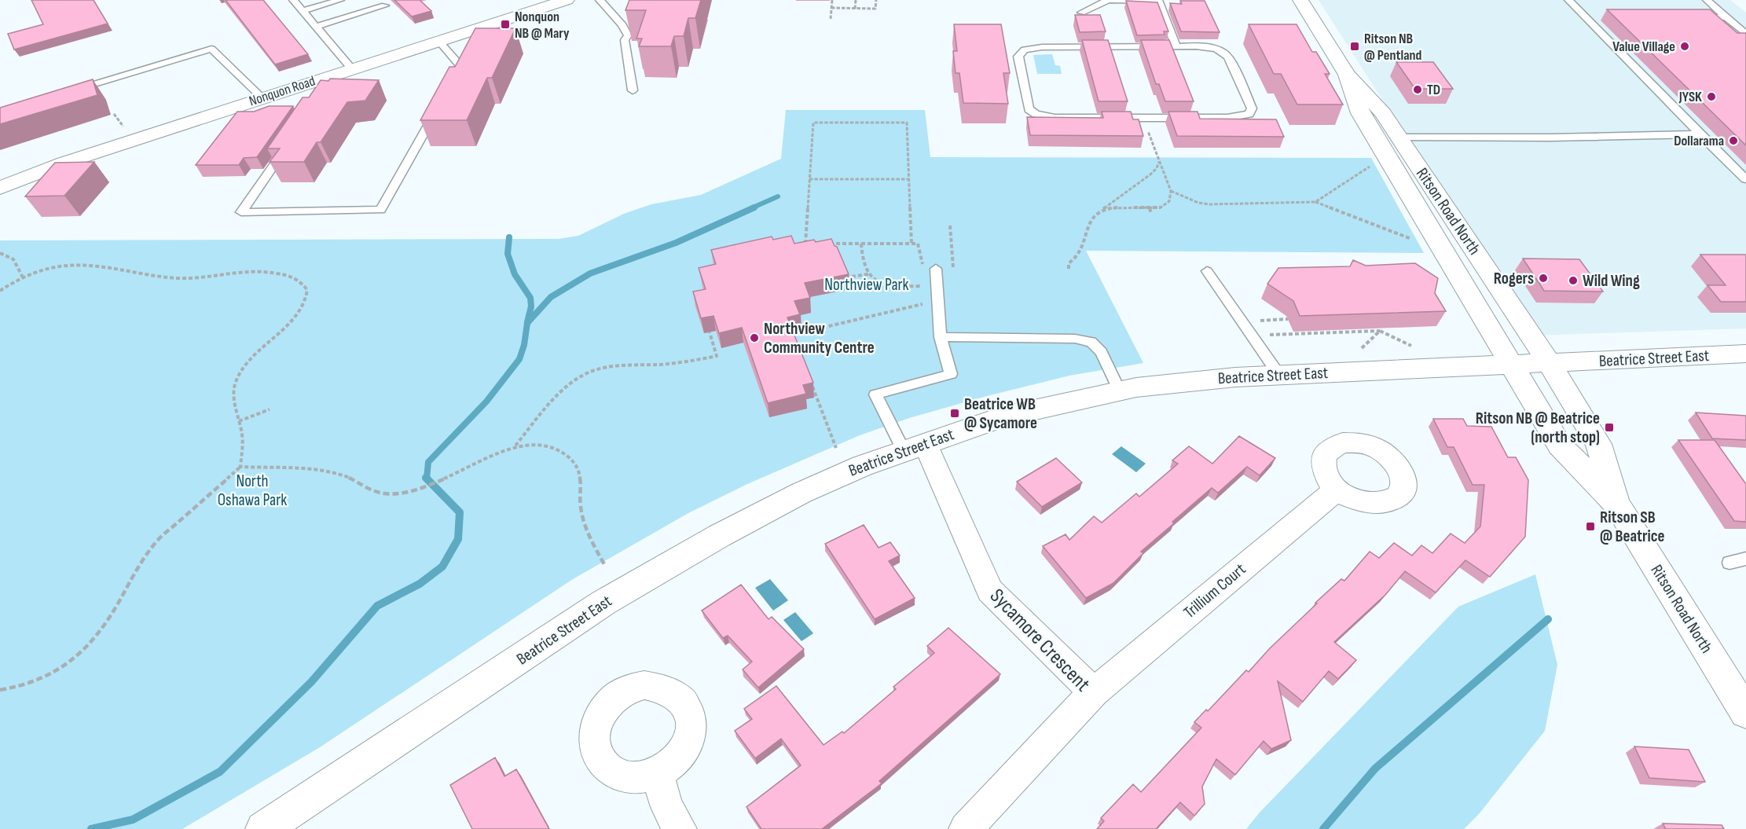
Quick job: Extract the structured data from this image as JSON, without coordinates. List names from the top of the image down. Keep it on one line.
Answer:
{"streets":{"main road":["Ritson Road North","Beatrice Street East"],"street":["Nonquon Road","Trillium Court","Sycamore Crescent"]},"crossings":[["Ritson Road North","Beatrice Street East"],["Beatrice Street East","Sycamore Crescent"],["Trillium Court","Sycamore Crescent"]],"parks":["Northview Park","North Oshawa Park"],"places":{"transit":["Nonquon NB @ Mary","Ritson NB @ Pentland","Beatrice WB @ Sycamore","Ritson NB @ Beatrice (north stop)","Ritson SB @ Beatrice"],"other":["Value Village","TD","JYSK","Dollarama","Rogers","Wild Wing","Northview Community Centre"]}}
